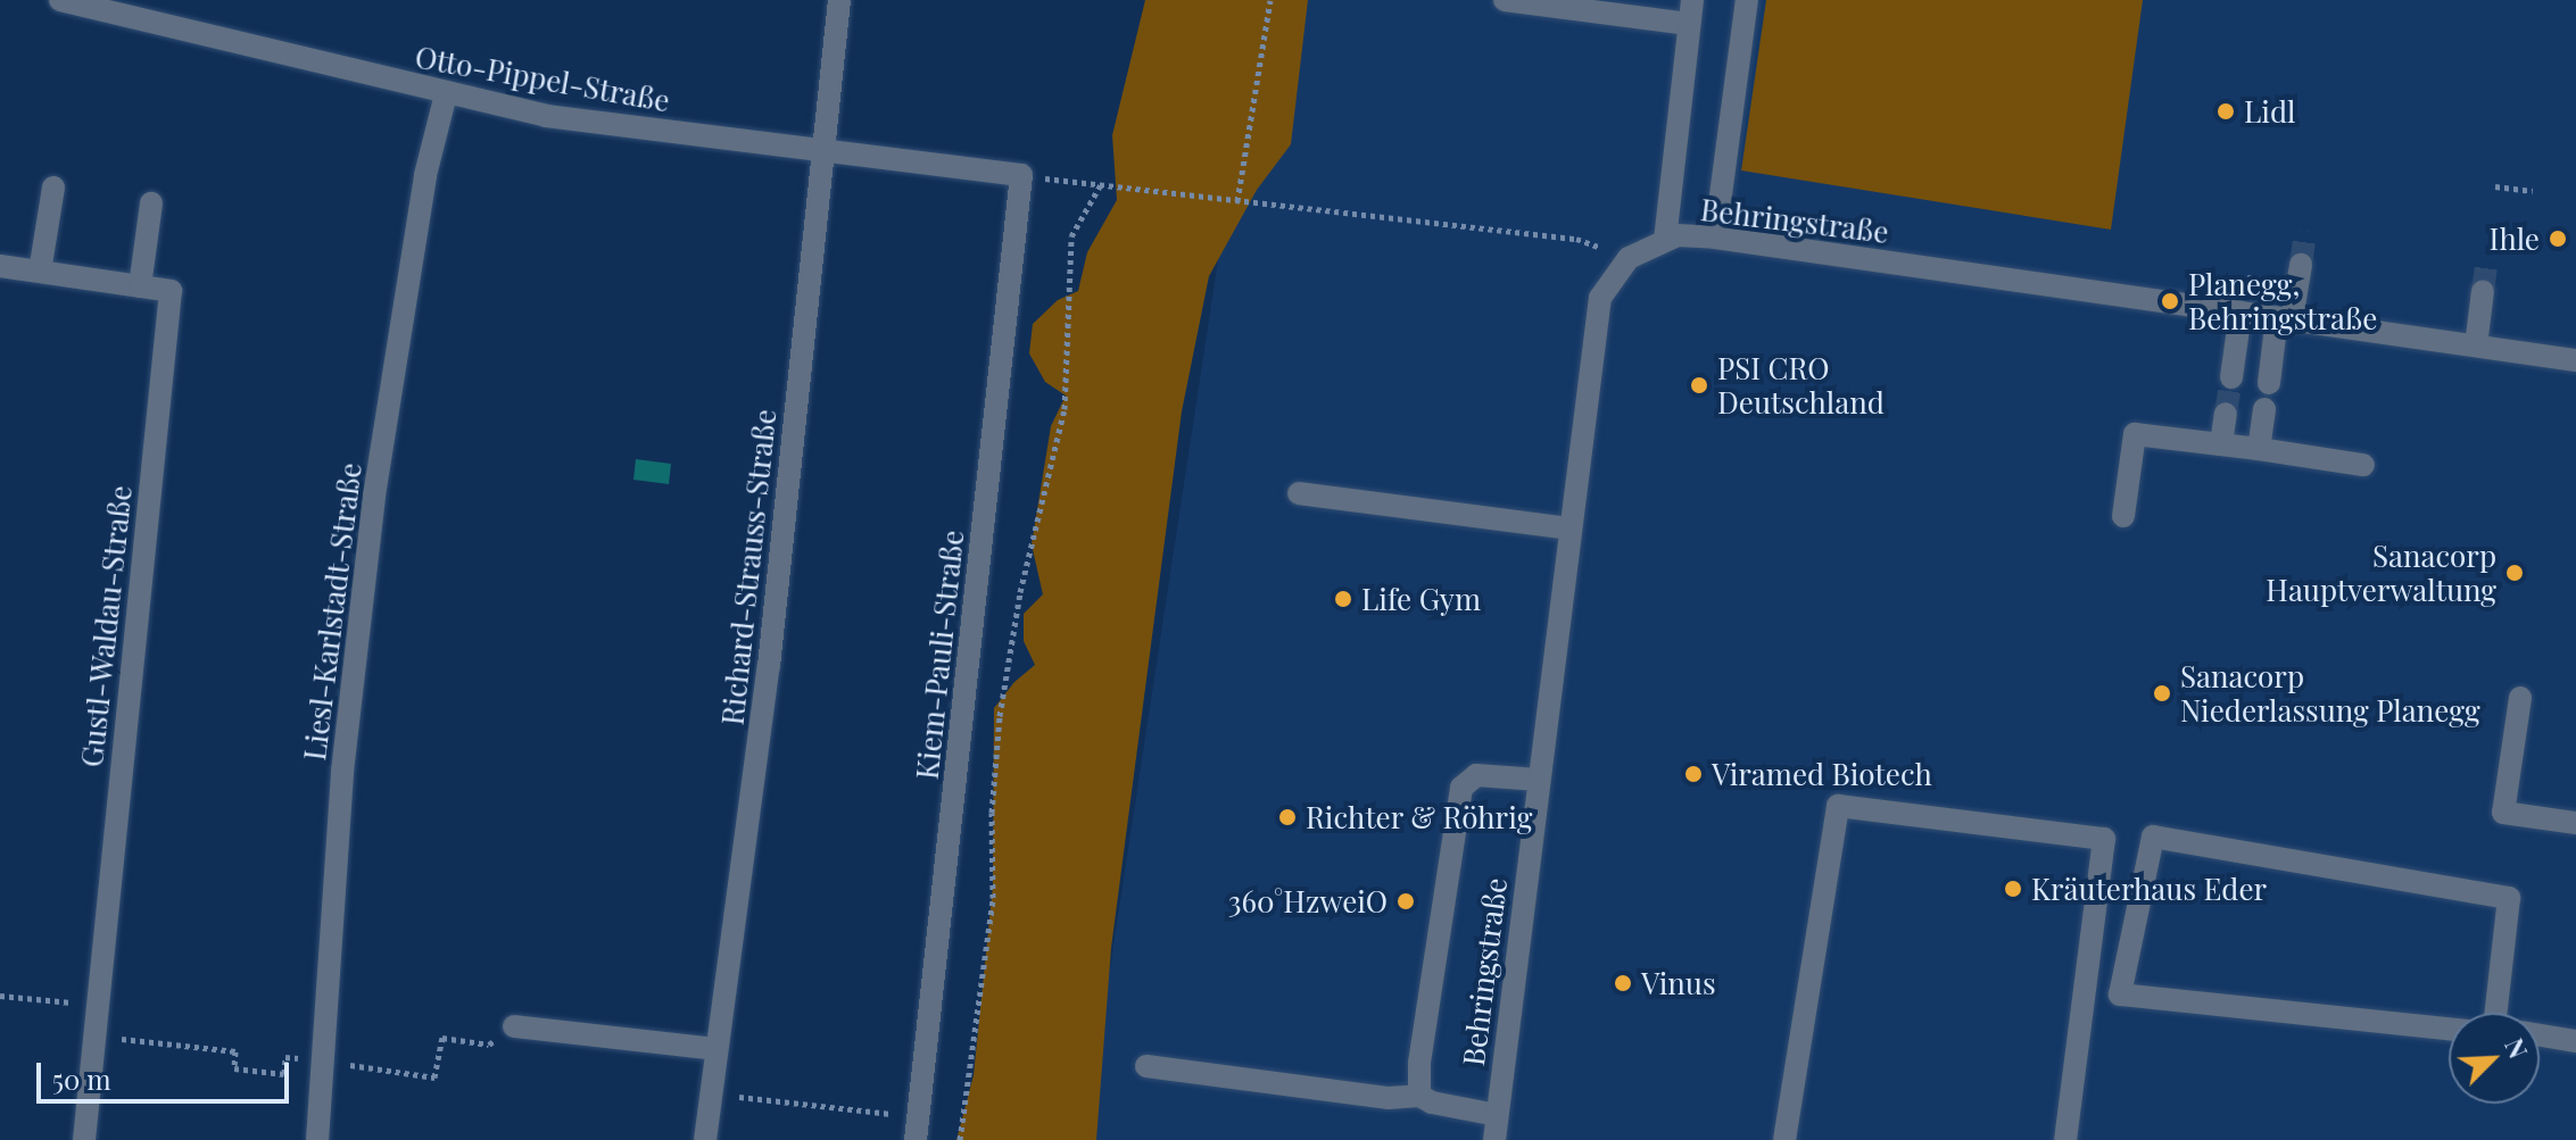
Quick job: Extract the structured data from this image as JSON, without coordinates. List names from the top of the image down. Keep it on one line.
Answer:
{"streets":{"street":["Otto-Pippel-Straße","Behringstraße","Richard-Strauss-Straße","Liesl-Karlstadt-Straße","Gustl-Waldau-Straße","Kiem-Pauli-Straße"]},"crossings":[["Otto-Pippel-Straße","Richard-Strauss-Straße"],["Otto-Pippel-Straße","Liesl-Karlstadt-Straße"],["Otto-Pippel-Straße","Kiem-Pauli-Straße"]],"places":["Lidl","Ihle","Planegg, Behringstraße","PSI CRO Deutschland","Sanacorp Hauptverwaltung","Life Gym","Sanacorp Niederlassung Planegg","Viramed Biotech","Richter & Röhrig","Kräuterhaus Eder","360°HzweiO","Vinus"],"scale_bar":"50 m","north":"top right"}
